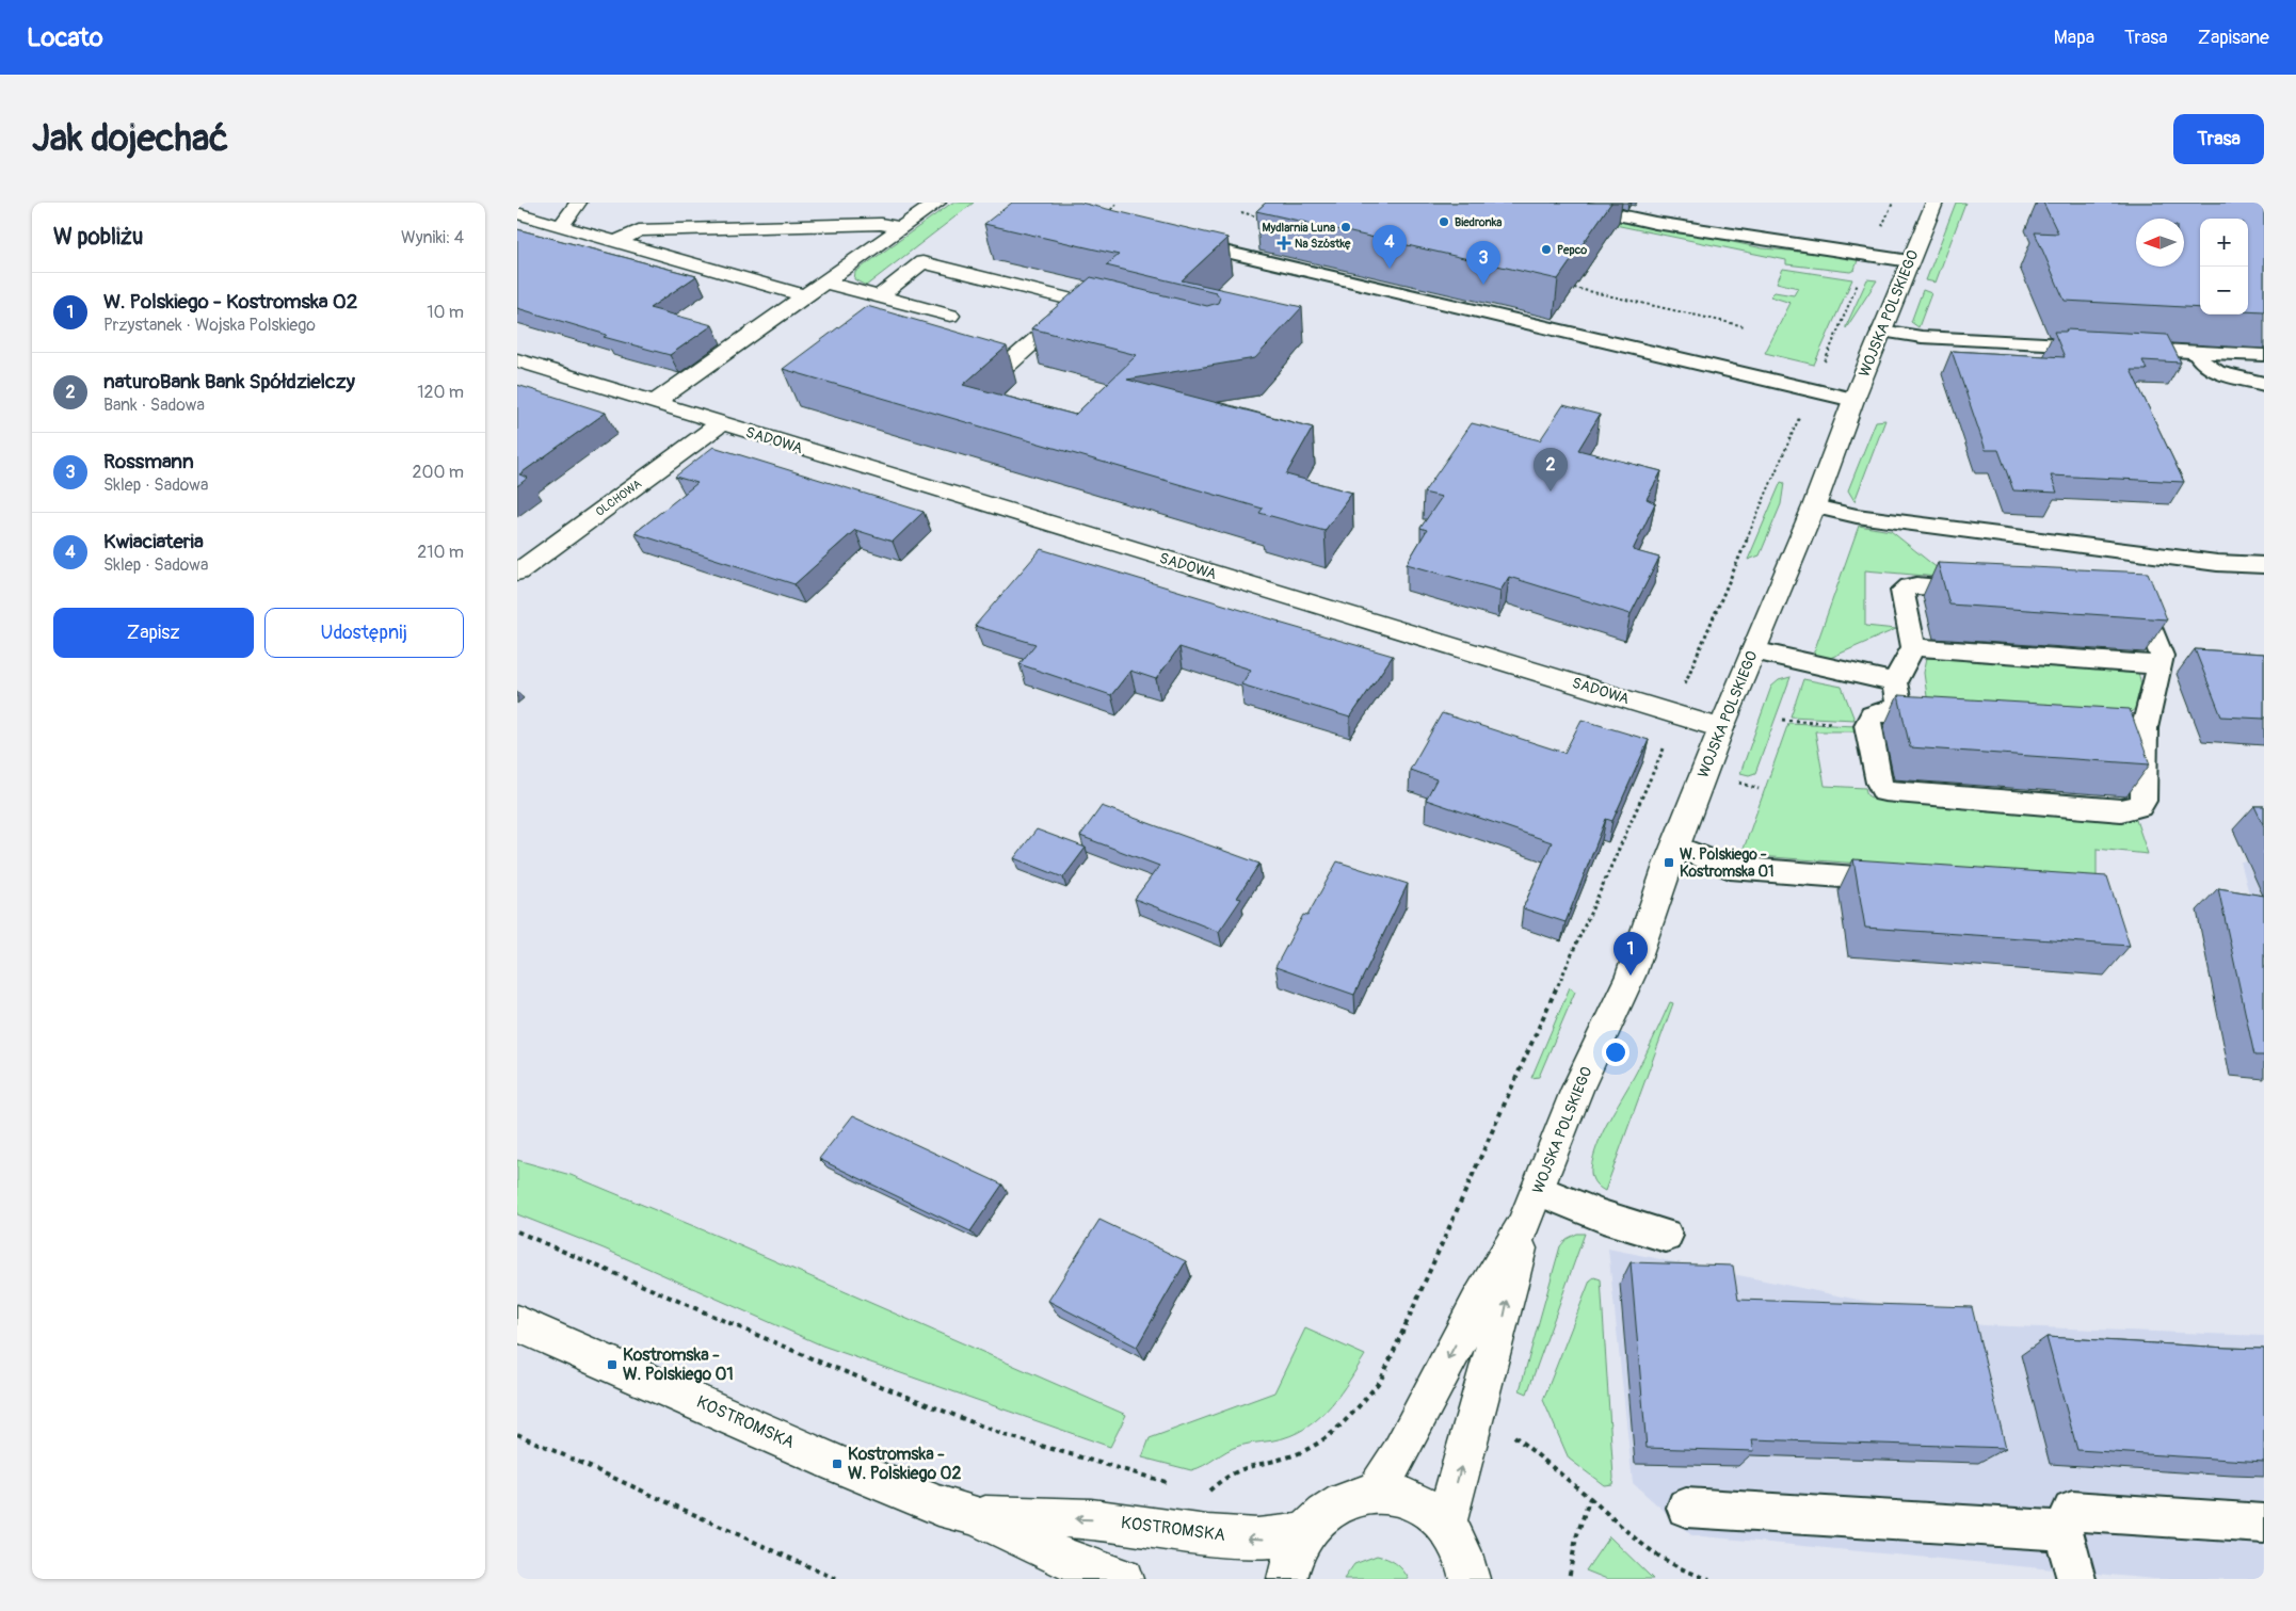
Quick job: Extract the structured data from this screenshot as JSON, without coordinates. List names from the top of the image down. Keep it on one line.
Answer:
{"streets":{"street":["WOJSKA POLSKIEGO","SADOWA","OLCHOWA","KOSTROMSKA"]},"crossings":[["WOJSKA POLSKIEGO","SADOWA"],["SADOWA","OLCHOWA"]],"places":{"other":["Biedronka","Mydlarnia Luna","Pepco"],"health":["Na Szóstkę"],"transit":["W. Polskiego - Kostromska 01","Kostromska - W. Polskiego 01","Kostromska - W. Polskiego 02"]},"north":"left","page":{"header":"Locato","nav":["Mapa","Trasa","Zapisane"],"buttons":["Trasa",["Zapisz","Udostępnij"]],"title":"Jak dojechać","heading":["W pobliżu","Wyniki: 4"],"map_buttons":["+","−"],"pins":["4","3","2","1"],"list":[{"mark":"1","name":"W. Polskiego - Kostromska 02","note":"Przystanek · Wojska Polskiego","value":"10 m"},{"mark":"2","name":"naturoBank Bank Spółdzielczy","note":"Bank · Sadowa","value":"120 m"},{"mark":"3","name":"Rossmann","note":"Sklep · Sadowa","value":"200 m"},{"mark":"4","name":"Kwiaciateria","note":"Sklep · Sadowa","value":"210 m"}]}}
